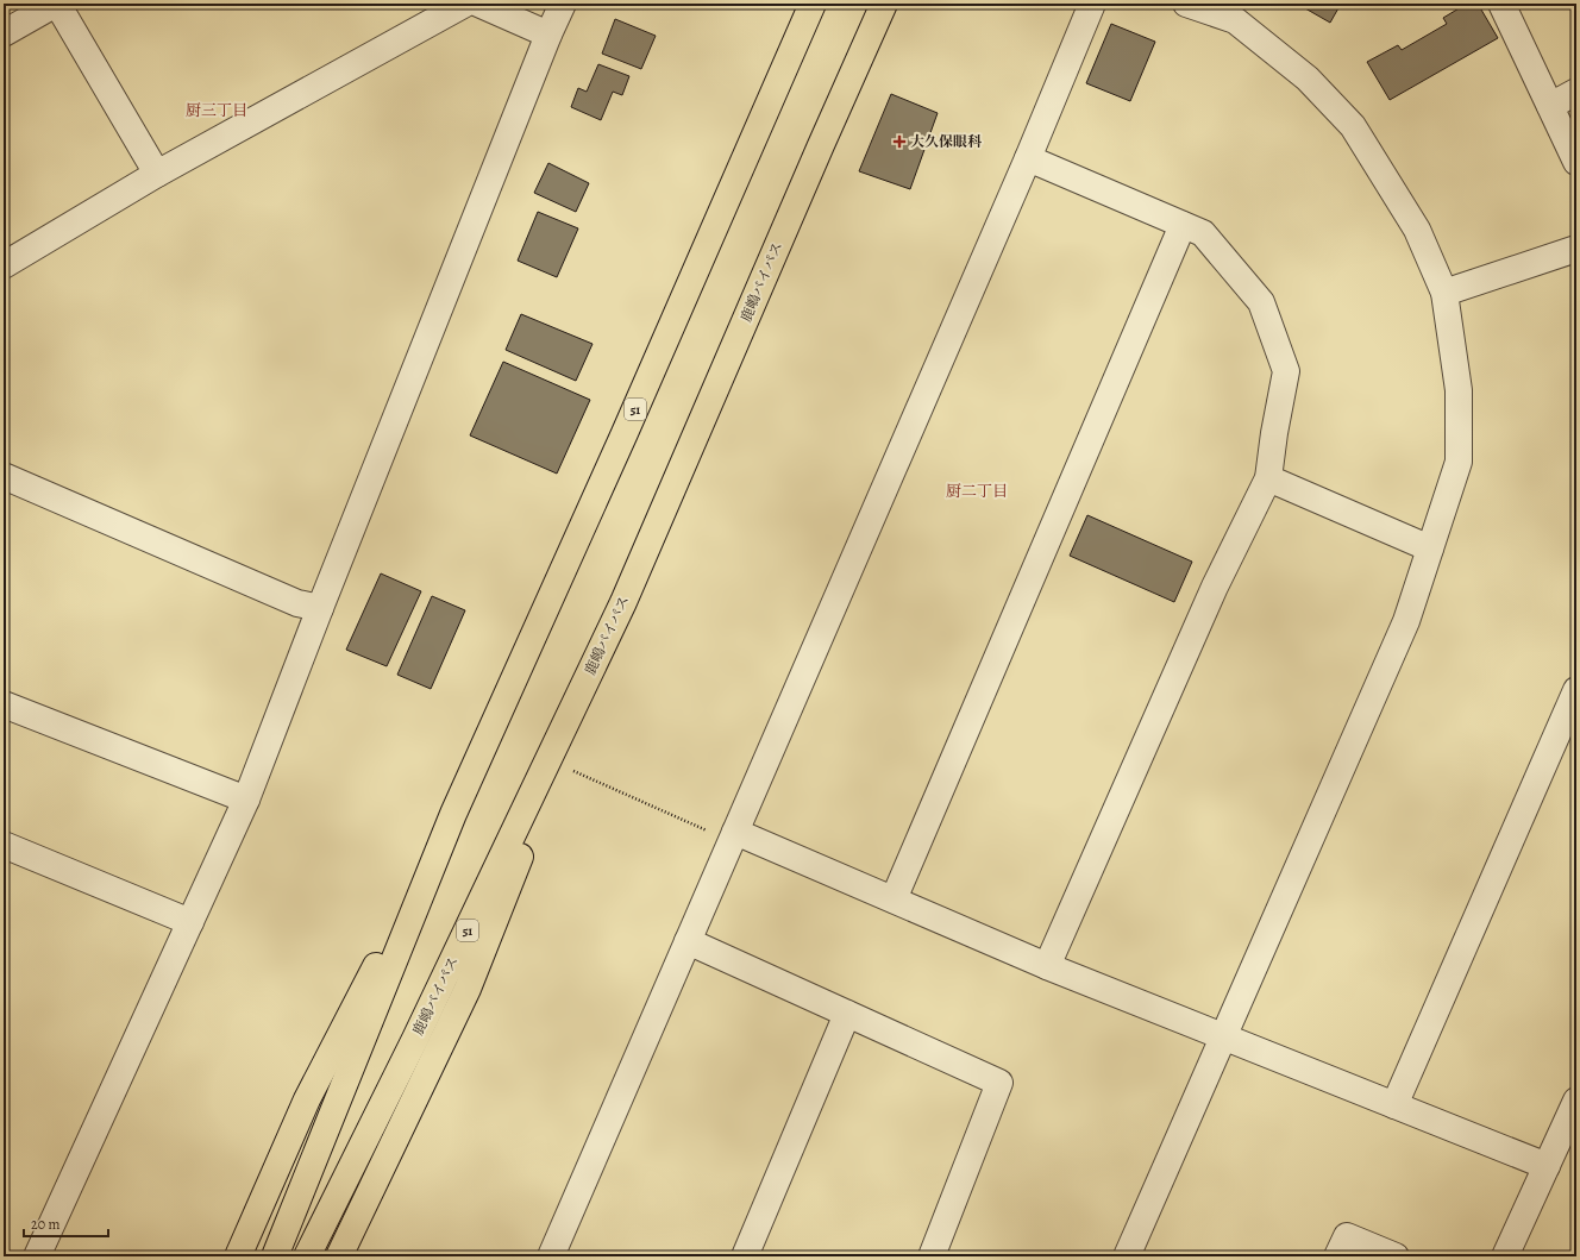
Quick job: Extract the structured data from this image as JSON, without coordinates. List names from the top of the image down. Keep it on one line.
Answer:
{"streets":{"highway":["鹿嶋バイパス","51"]},"crossings":[["鹿嶋バイパス","51"]],"districts":["厨三丁目","厨二丁目"],"places":{"health":["大久保眼科"]},"scale_bar":"20 m"}
